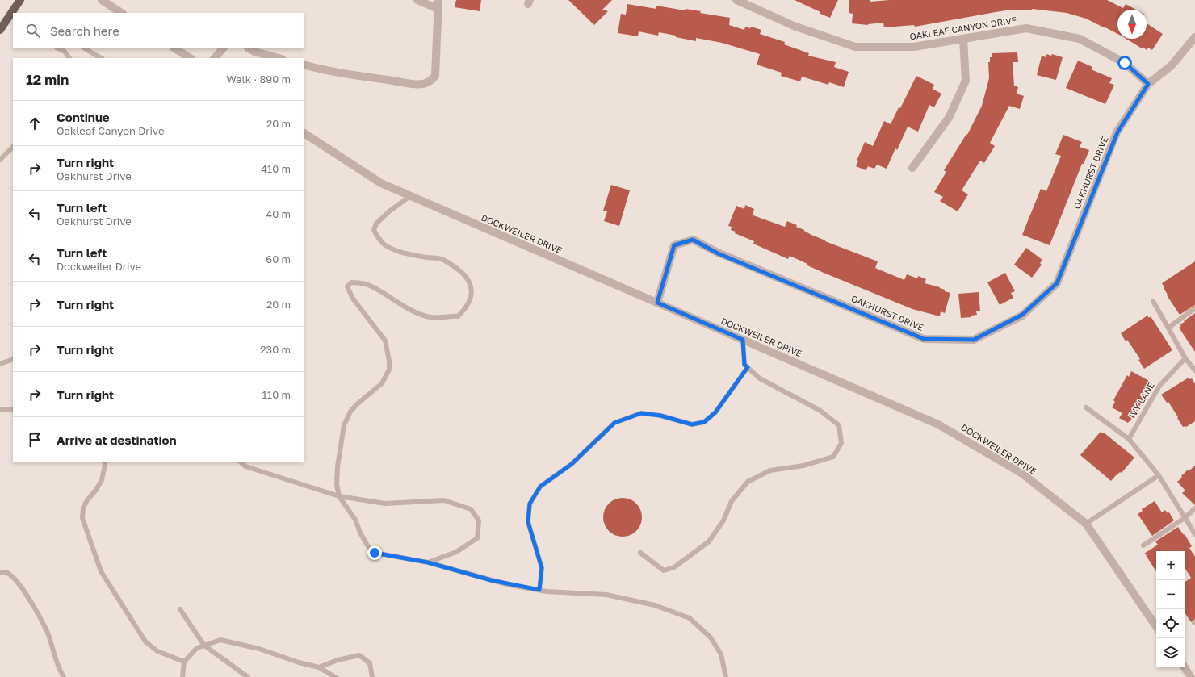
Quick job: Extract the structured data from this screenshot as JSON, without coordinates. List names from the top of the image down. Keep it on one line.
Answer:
{"streets":{"street":["OAKLEAF CANYON DRIVE","OAKHURST DRIVE","DOCKWEILER DRIVE"],"lane":["IVY LANE"]},"crossings":[["OAKLEAF CANYON DRIVE","OAKHURST DRIVE"],["OAKHURST DRIVE","DOCKWEILER DRIVE"]],"north":"bottom","page":{"search":"Search here","heading":["12 min","Walk · 890 m"],"list":[["Continue","Oakleaf Canyon Drive","20 m"],["Turn right","Oakhurst Drive","410 m"],["Turn left","Oakhurst Drive","40 m"],["Turn left","Dockweiler Drive","60 m"],["Turn right","20 m"],["Turn right","230 m"],["Turn right","110 m"],"Arrive at destination"],"map_buttons":["+","−"]}}
